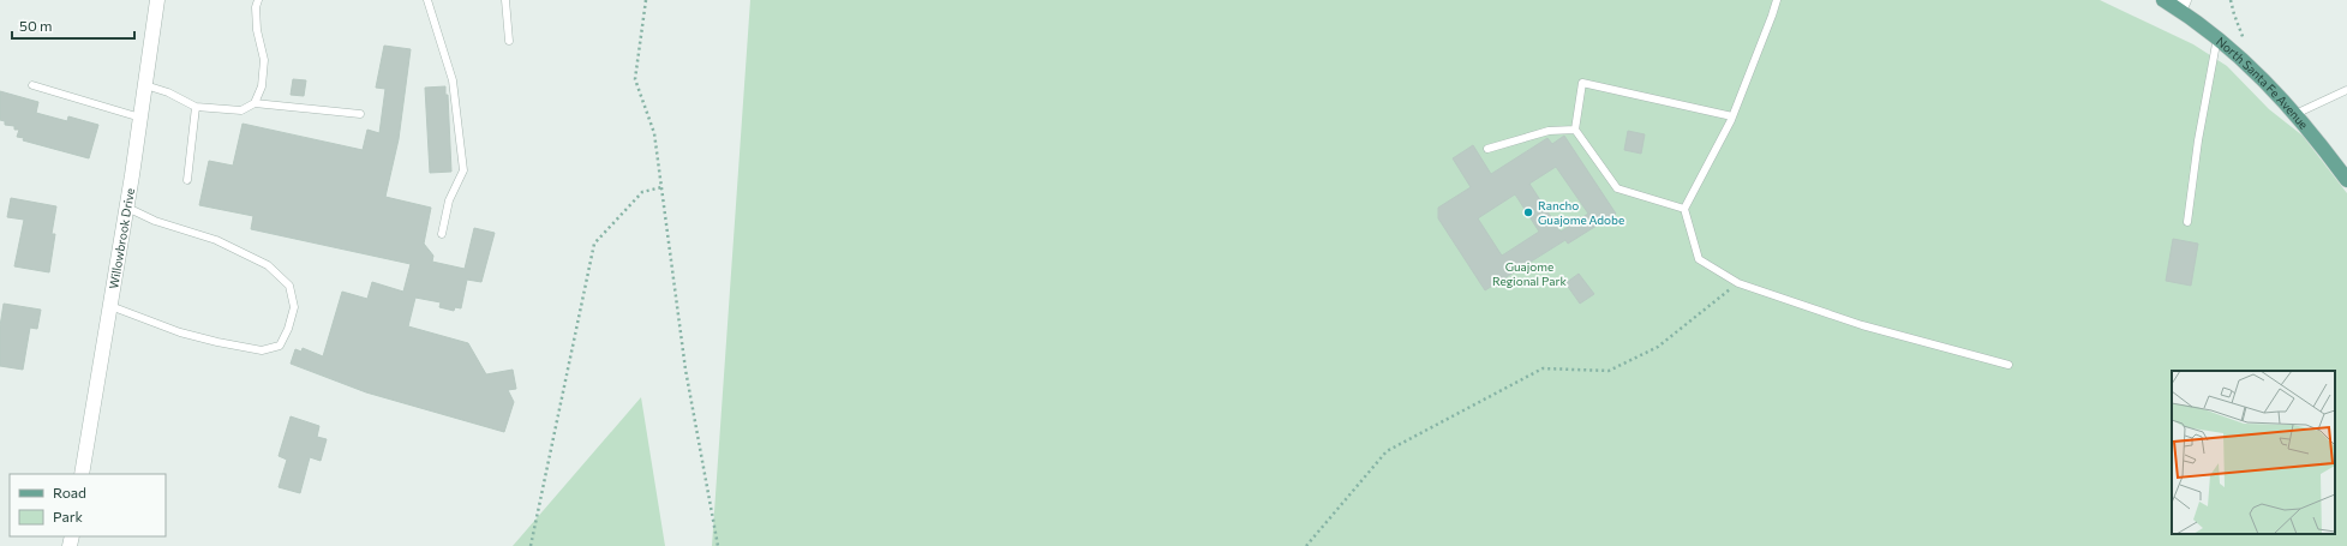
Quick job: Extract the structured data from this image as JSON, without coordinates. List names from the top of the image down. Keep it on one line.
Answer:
{"streets":{"main road":["North Santa Fe Avenue"],"street":["Willowbrook Drive"]},"parks":["Guajome Regional Park"],"places":["Rancho Guajome Adobe"],"legend":["Road","Park"],"scale_bar":"50 m"}
